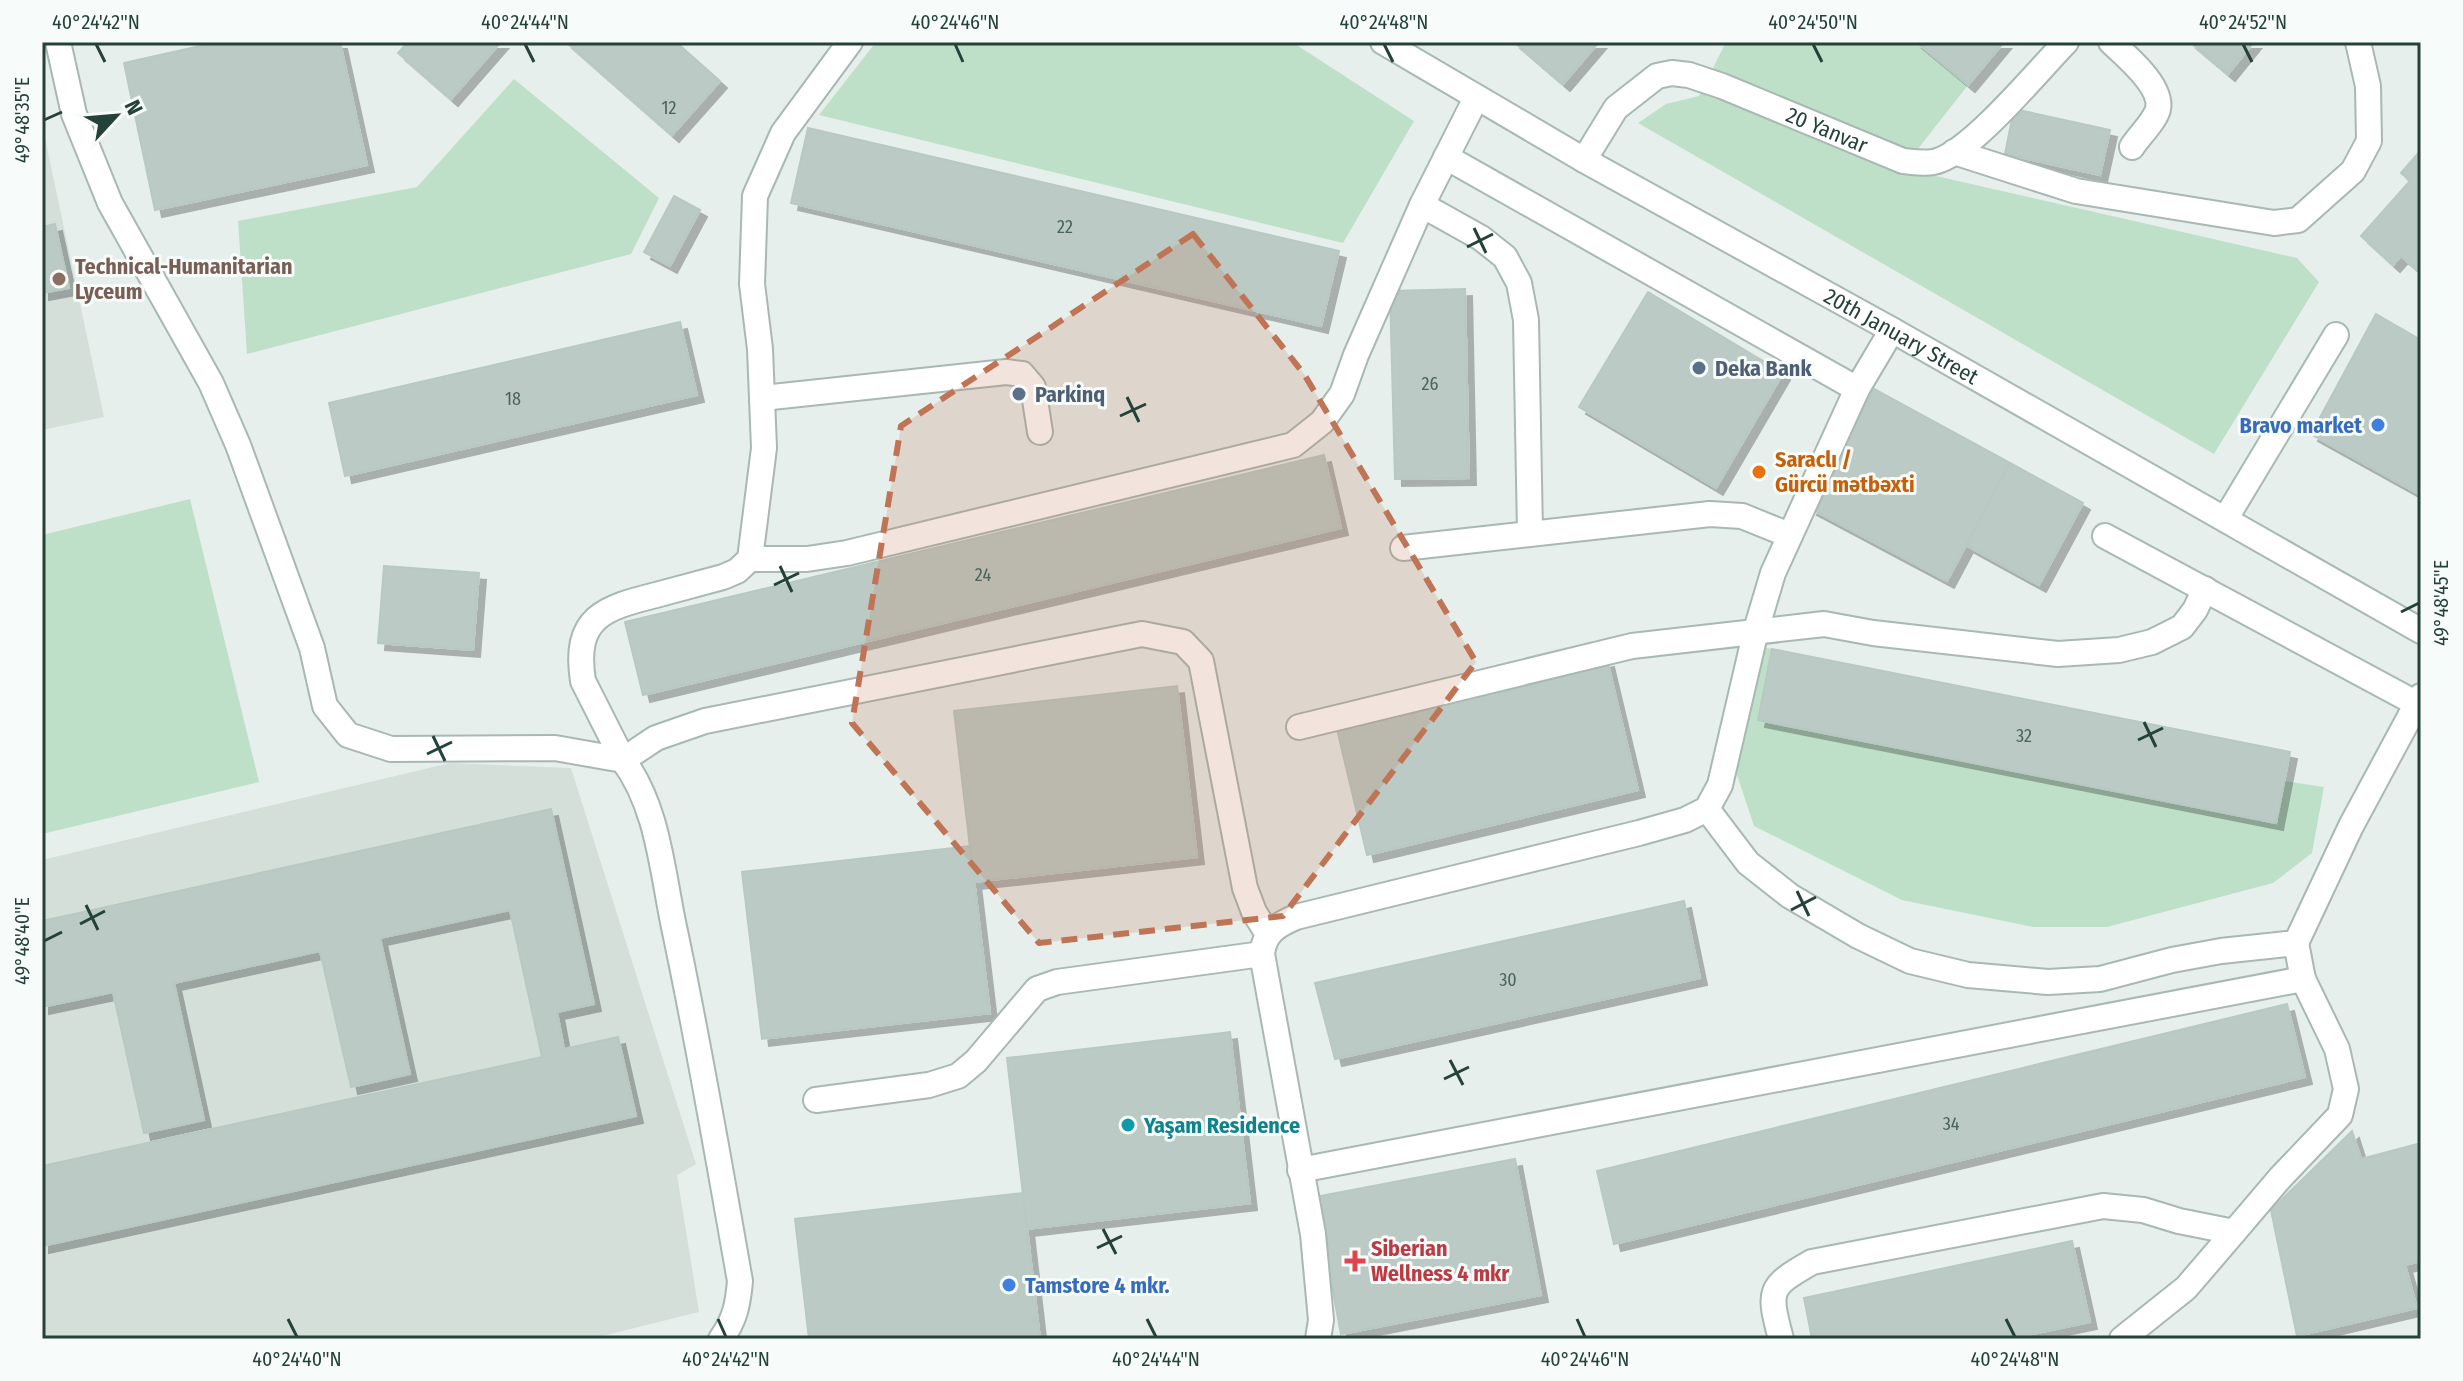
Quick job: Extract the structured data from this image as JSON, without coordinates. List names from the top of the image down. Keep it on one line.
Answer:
{"streets":{"street":["20 Yanvar","20th January Street"]},"crossings":[["20 Yanvar","20th January Street"]],"places":{"other":["Technical-Humanitarian Lyceum","Deka Bank","Parkinq","Bravo market","Saraclı / Gürcü mətbəxti","Yaşam Residence","Tamstore 4 mkr."],"health":["Siberian Wellness 4 mkr"]},"house_numbers":["12","22","26","18","24","32","30","34"],"north":"top right","coordinates":["40°24'42\"N","40°24'44\"N","40°24'46\"N","40°24'48\"N","40°24'50\"N","40°24'52\"N","49°48'35\"E","49°48'45\"E","49°48'40\"E","40°24'40\"N"]}
